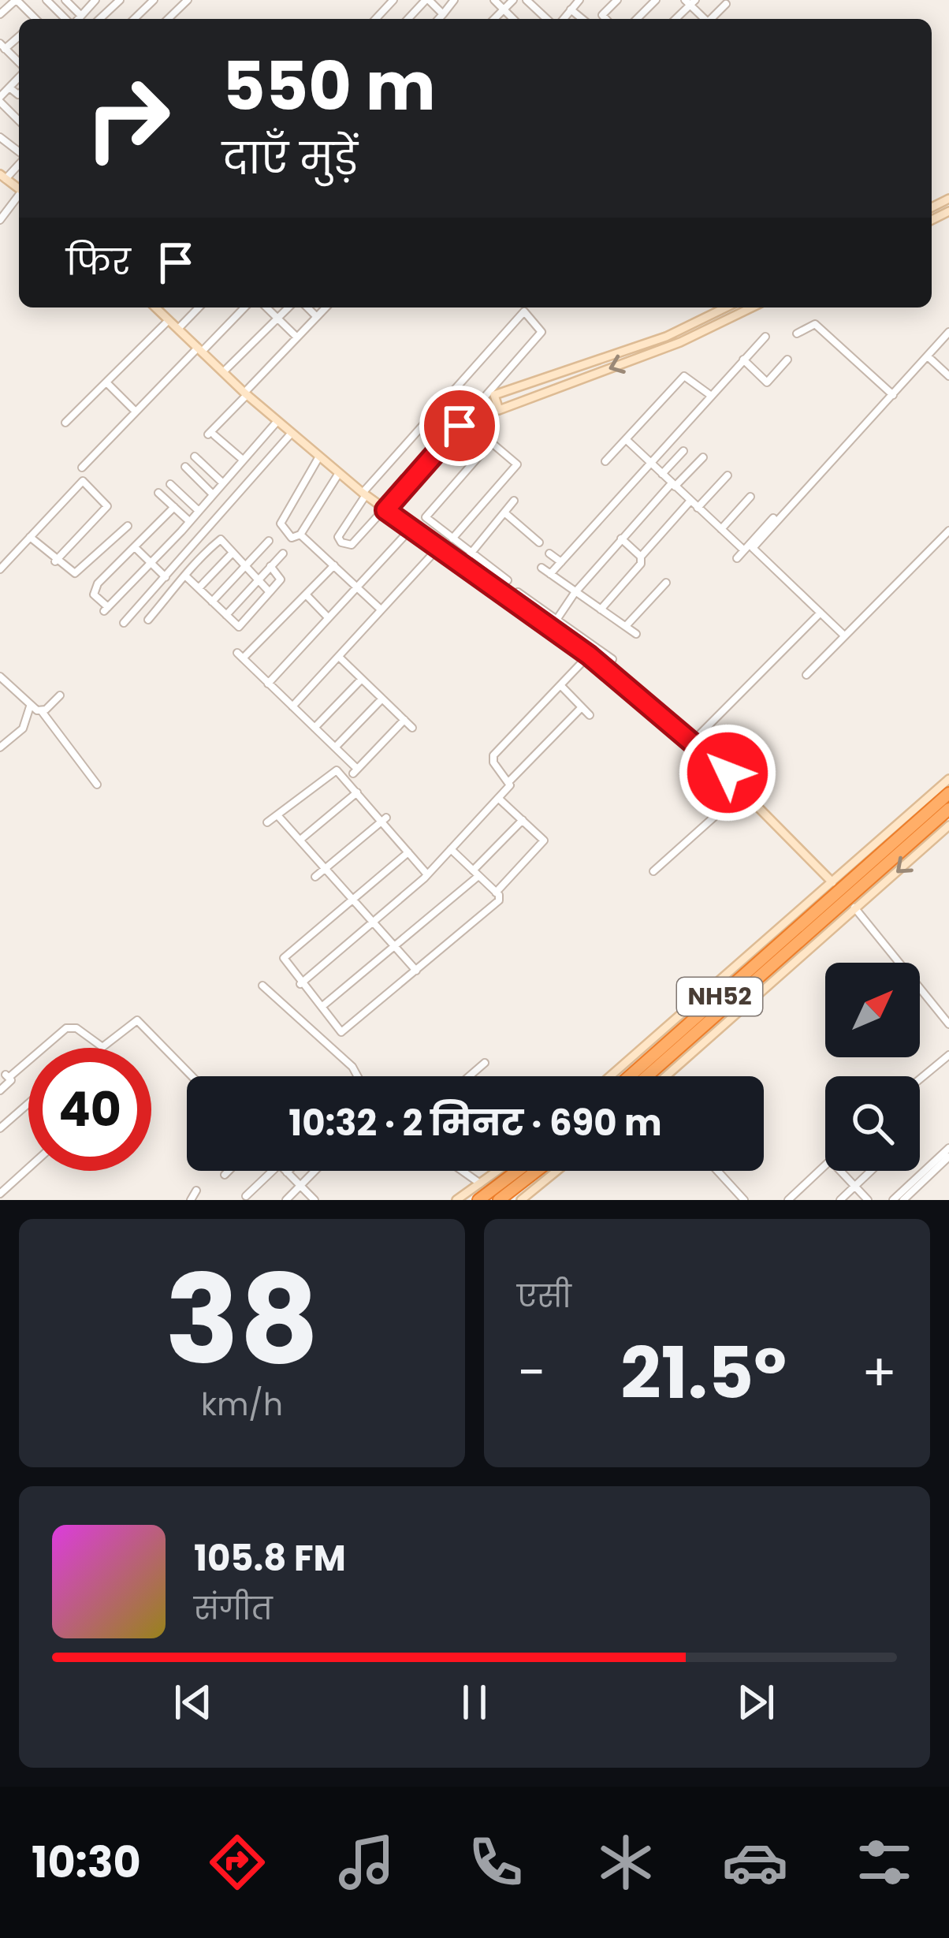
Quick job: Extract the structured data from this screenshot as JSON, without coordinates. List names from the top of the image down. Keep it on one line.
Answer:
{"streets":{"highway":["NH52"]},"north":"top right","page":{"turn":["550 m","दाएँ मुड़ें"],"then":"फिर","limit":"40","trip":"10:32 · 2 मिनट · 690 m","tile":[["38","km/h"],"एसी"],"heat":["−","21.5°","+"],"song":["105.8 FM","संगीत"],"tabs":"10:30"}}
